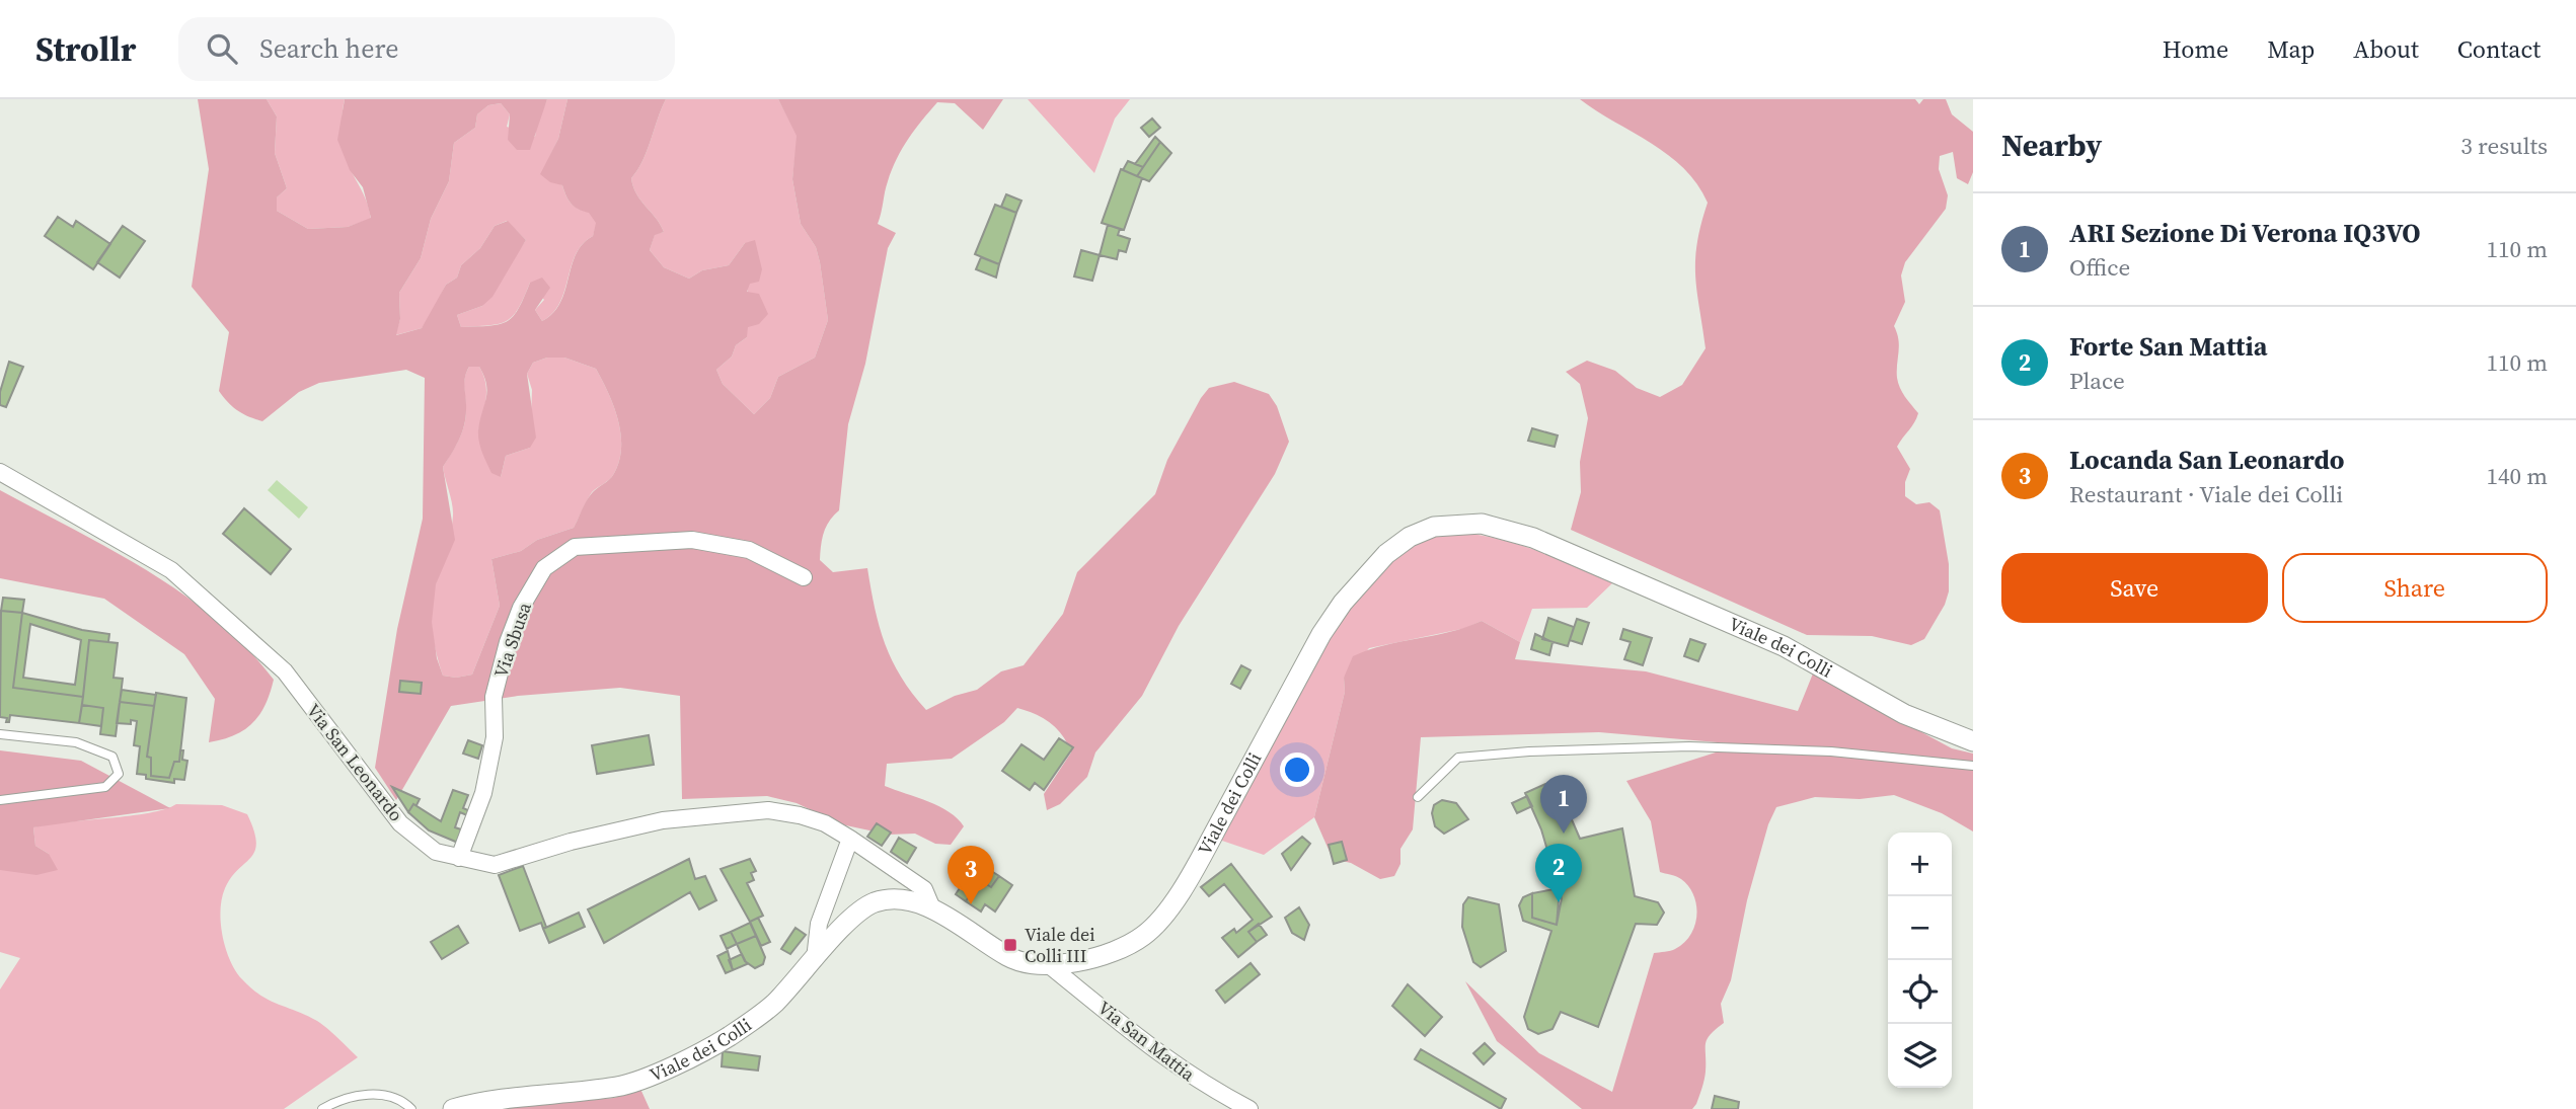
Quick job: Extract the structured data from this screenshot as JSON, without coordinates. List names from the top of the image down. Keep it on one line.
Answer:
{"streets":{"street":["Via Sbusa","Viale dei Colli","Via San Leonardo","Via San Mattia"]},"crossings":[["Via Sbusa","Via San Leonardo"],["Viale dei Colli","Via San Leonardo"],["Viale dei Colli","Via San Mattia"]],"places":{"transit":["Viale dei Colli III"]},"page":{"header":"Strollr","search":"Search here","nav":["Home","Map","About","Contact"],"heading":["Nearby","3 results"],"list":[{"mark":"1","name":"ARI Sezione Di Verona IQ3VO","note":"Office","value":"110 m"},{"mark":"2","name":"Forte San Mattia","note":"Place","value":"110 m"},{"mark":"3","name":"Locanda San Leonardo","note":"Restaurant · Viale dei Colli","value":"140 m"}],"buttons":["Save","Share"],"pins":["1","2","3"],"map_buttons":["+","−"]}}
